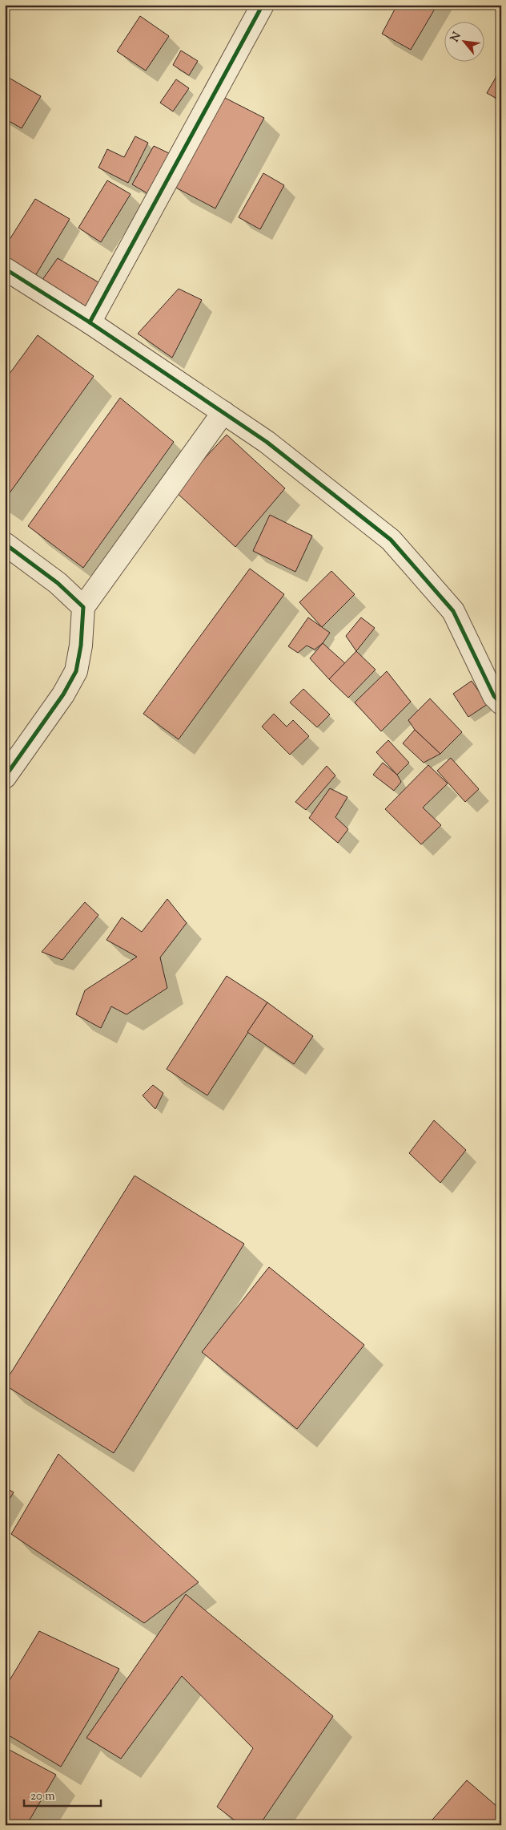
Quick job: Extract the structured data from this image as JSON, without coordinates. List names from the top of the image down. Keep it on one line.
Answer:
{"scale_bar":"20 m","north":"top left"}
